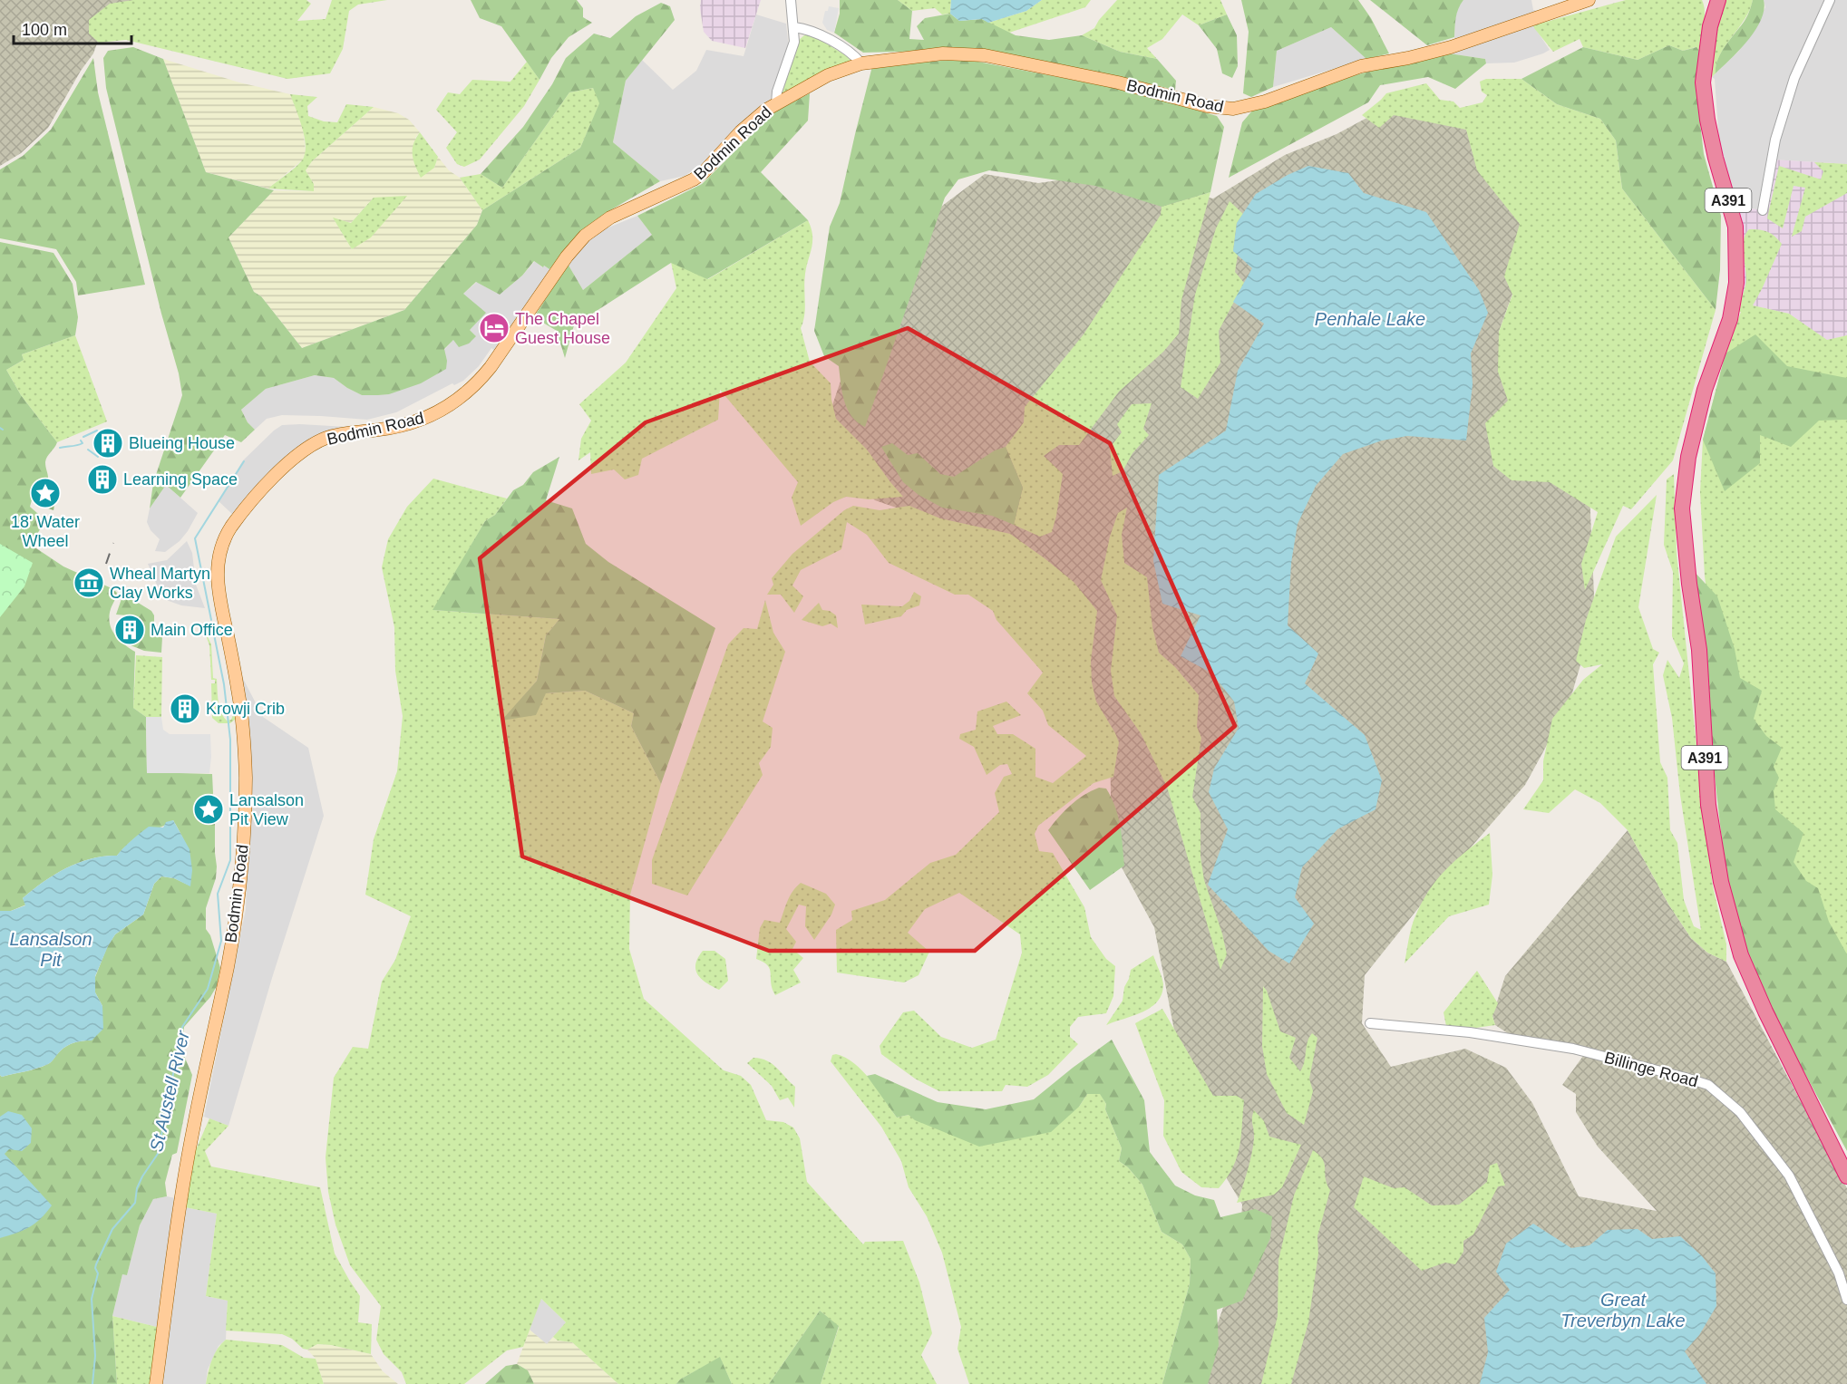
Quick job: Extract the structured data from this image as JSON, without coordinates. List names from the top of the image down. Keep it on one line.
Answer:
{"streets":{"highway":["A391"],"main road":["Bodmin Road"],"street":["Billinge Road"]},"water":["Penhale Lake","Lansalson Pit","St Austell River","Great Treverbyn Lake"],"places":{"hotel":["The Chapel Guest House"],"building":["Blueing House","Learning Space","Main Office","Krowji Crib"],"place":["18' Water Wheel","Lansalson Pit View"],"museum":["Wheal Martyn Clay Works"]},"scale_bar":"100 m"}
